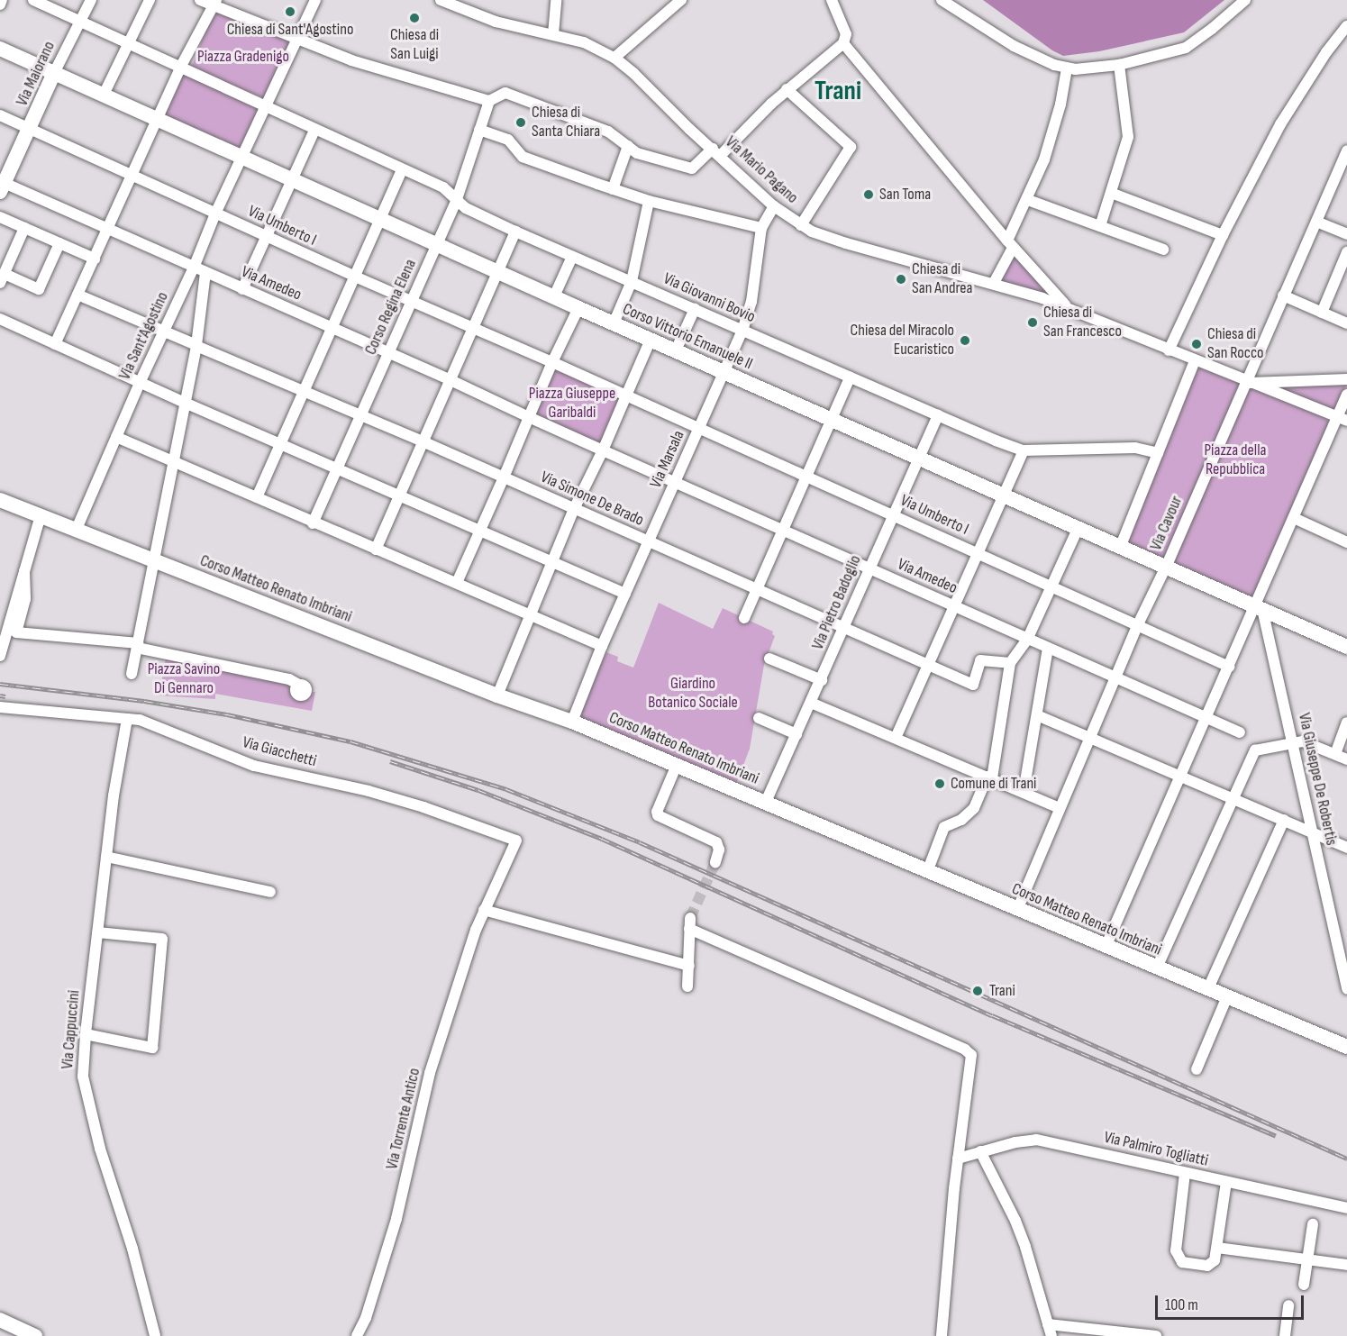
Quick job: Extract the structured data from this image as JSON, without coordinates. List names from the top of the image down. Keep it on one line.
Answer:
{"streets":{"street":["Via Maiorano","Via Mario Pagano","Via Umberto I","Via Amedeo","Via Giovanni Bovio","Corso Regina Elena","Via Sant'Agostino","Corso Vittorio Emanuele II","Via Marsala","Via Simone De Brado","Via Cavour","Corso Matteo Renato Imbriani","Via Pietro Badoglio","Via Giacchetti","Via Giuseppe De Robertis","Via Cappuccini","Via Torrente Antico","Via Palmiro Togliatti"]},"crossings":[["Via Maiorano","Via Umberto I"],["Via Maiorano","Via Amedeo"],["Via Mario Pagano","Via Marsala"],["Via Umberto I","Corso Regina Elena"],["Via Umberto I","Via Sant'Agostino"],["Via Umberto I","Via Marsala"],["Via Umberto I","Via Cavour"],["Via Umberto I","Via Pietro Badoglio"],["Via Amedeo","Corso Regina Elena"],["Via Amedeo","Via Sant'Agostino"],["Via Amedeo","Via Marsala"],["Via Amedeo","Via Cavour"],["Via Amedeo","Via Pietro Badoglio"],["Via Giovanni Bovio","Corso Regina Elena"],["Via Giovanni Bovio","Via Marsala"],["Via Giovanni Bovio","Via Pietro Badoglio"],["Corso Regina Elena","Corso Vittorio Emanuele II"],["Corso Regina Elena","Via Simone De Brado"],["Via Sant'Agostino","Corso Vittorio Emanuele II"],["Via Sant'Agostino","Via Simone De Brado"],["Via Sant'Agostino","Corso Matteo Renato Imbriani"],["Corso Vittorio Emanuele II","Via Marsala"],["Corso Vittorio Emanuele II","Via Pietro Badoglio"],["Via Marsala","Via Simone De Brado"],["Via Marsala","Corso Matteo Renato Imbriani"],["Via Simone De Brado","Via Pietro Badoglio"],["Via Cavour","Corso Matteo Renato Imbriani"],["Corso Matteo Renato Imbriani","Via Pietro Badoglio"],["Via Giacchetti","Via Cappuccini"],["Via Giacchetti","Via Torrente Antico"]],"districts":["Trani"],"parks":["Piazza Gradenigo","Piazza Giuseppe Garibaldi","Piazza della Repubblica","Piazza Savino Di Gennaro","Giardino Botanico Sociale"],"places":["Chiesa di Sant'Agostino","Chiesa di San Luigi","Chiesa di Santa Chiara","San Toma","Chiesa di San Andrea","Chiesa di San Francesco","Chiesa del Miracolo Eucaristico","Chiesa di San Rocco","Comune di Trani","Trani"],"scale_bar":"100 m"}
